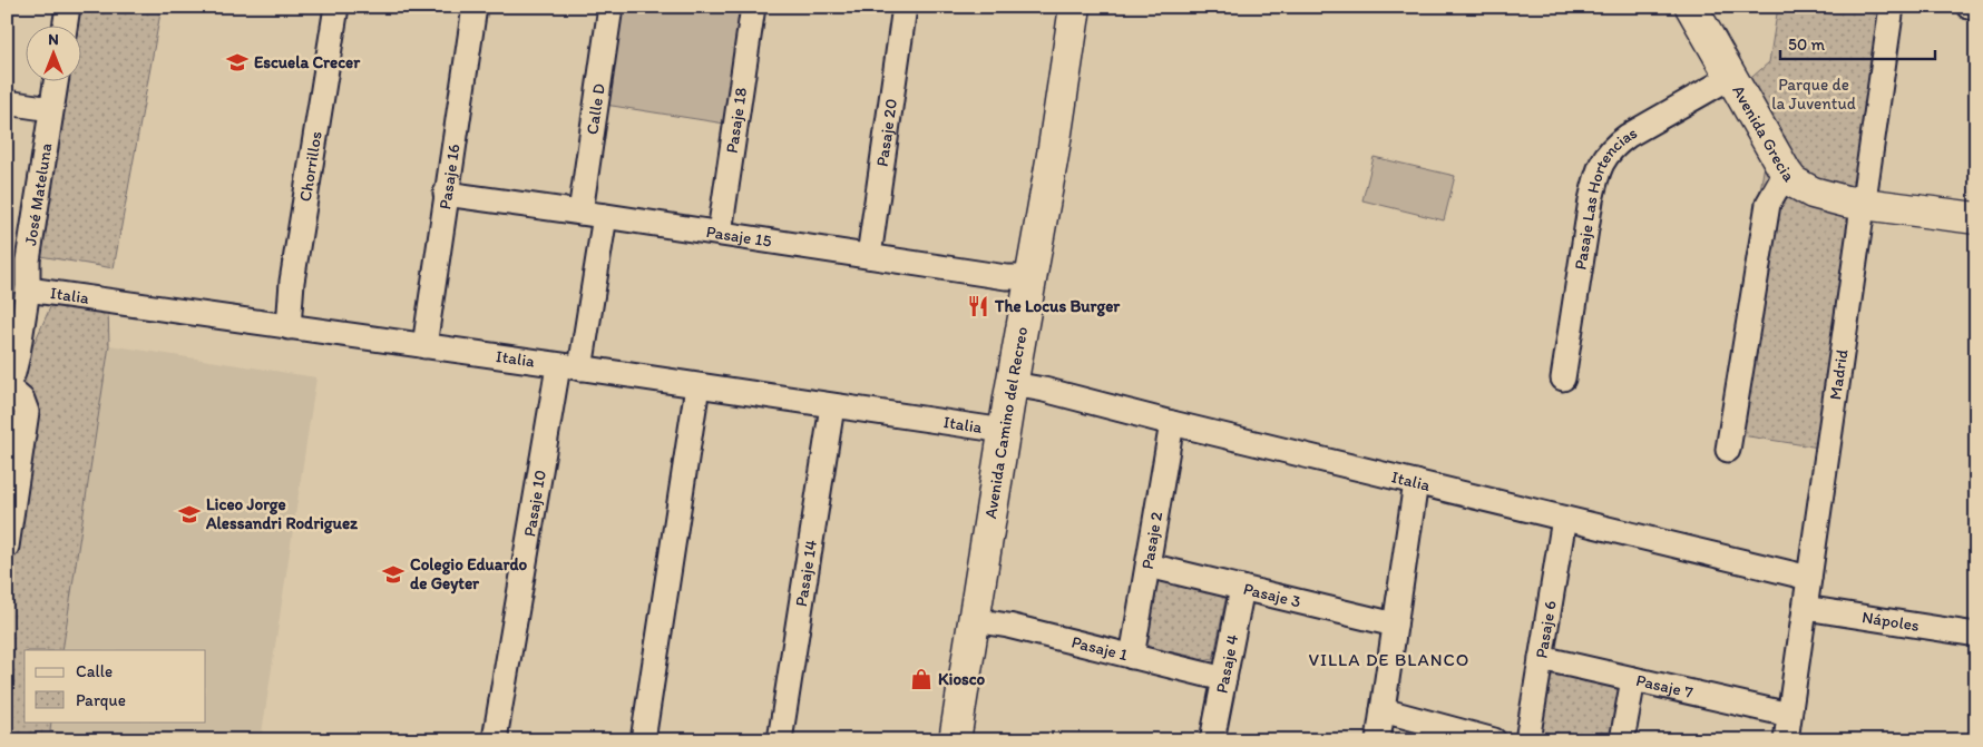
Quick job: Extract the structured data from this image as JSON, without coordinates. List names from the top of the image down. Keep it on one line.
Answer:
{"streets":{"street":["Calle D","Pasaje 18","Pasaje 20","Avenida Grecia","Chorrillos","Pasaje 16","José Mateluna","Pasaje Las Hortencias","Pasaje 15","Italia","Madrid","Avenida Camino del Recreo","Pasaje 10","Pasaje 2","Pasaje 14","Pasaje 3","Nápoles","Pasaje 6","Pasaje 1","Pasaje 4","Pasaje 7"]},"crossings":[["Calle D","Pasaje 15"],["Pasaje 18","Pasaje 15"],["Pasaje 20","Pasaje 15"],["Avenida Grecia","Pasaje Las Hortencias"],["Avenida Grecia","Madrid"],["Chorrillos","Italia"],["Pasaje 16","Pasaje 15"],["Pasaje 16","Italia"],["José Mateluna","Italia"],["Pasaje 15","Avenida Camino del Recreo"],["Italia","Madrid"],["Italia","Avenida Camino del Recreo"],["Italia","Pasaje 10"],["Italia","Pasaje 2"],["Italia","Pasaje 14"],["Italia","Pasaje 6"],["Madrid","Nápoles"],["Madrid","Pasaje 7"],["Avenida Camino del Recreo","Pasaje 1"],["Pasaje 2","Pasaje 3"],["Pasaje 2","Pasaje 1"],["Pasaje 3","Pasaje 4"],["Pasaje 6","Pasaje 7"],["Pasaje 1","Pasaje 4"]],"districts":["VILLA DE BLANCO"],"parks":["Parque de la Juventud"],"places":{"school or university":["Escuela Crecer","Liceo Jorge Alessandri Rodriguez","Colegio Eduardo de Geyter"],"restaurant":["The Locus Burger"],"shop":["Kiosco"]},"legend":["Calle","Parque"],"scale_bar":"50 m","north":"top"}
